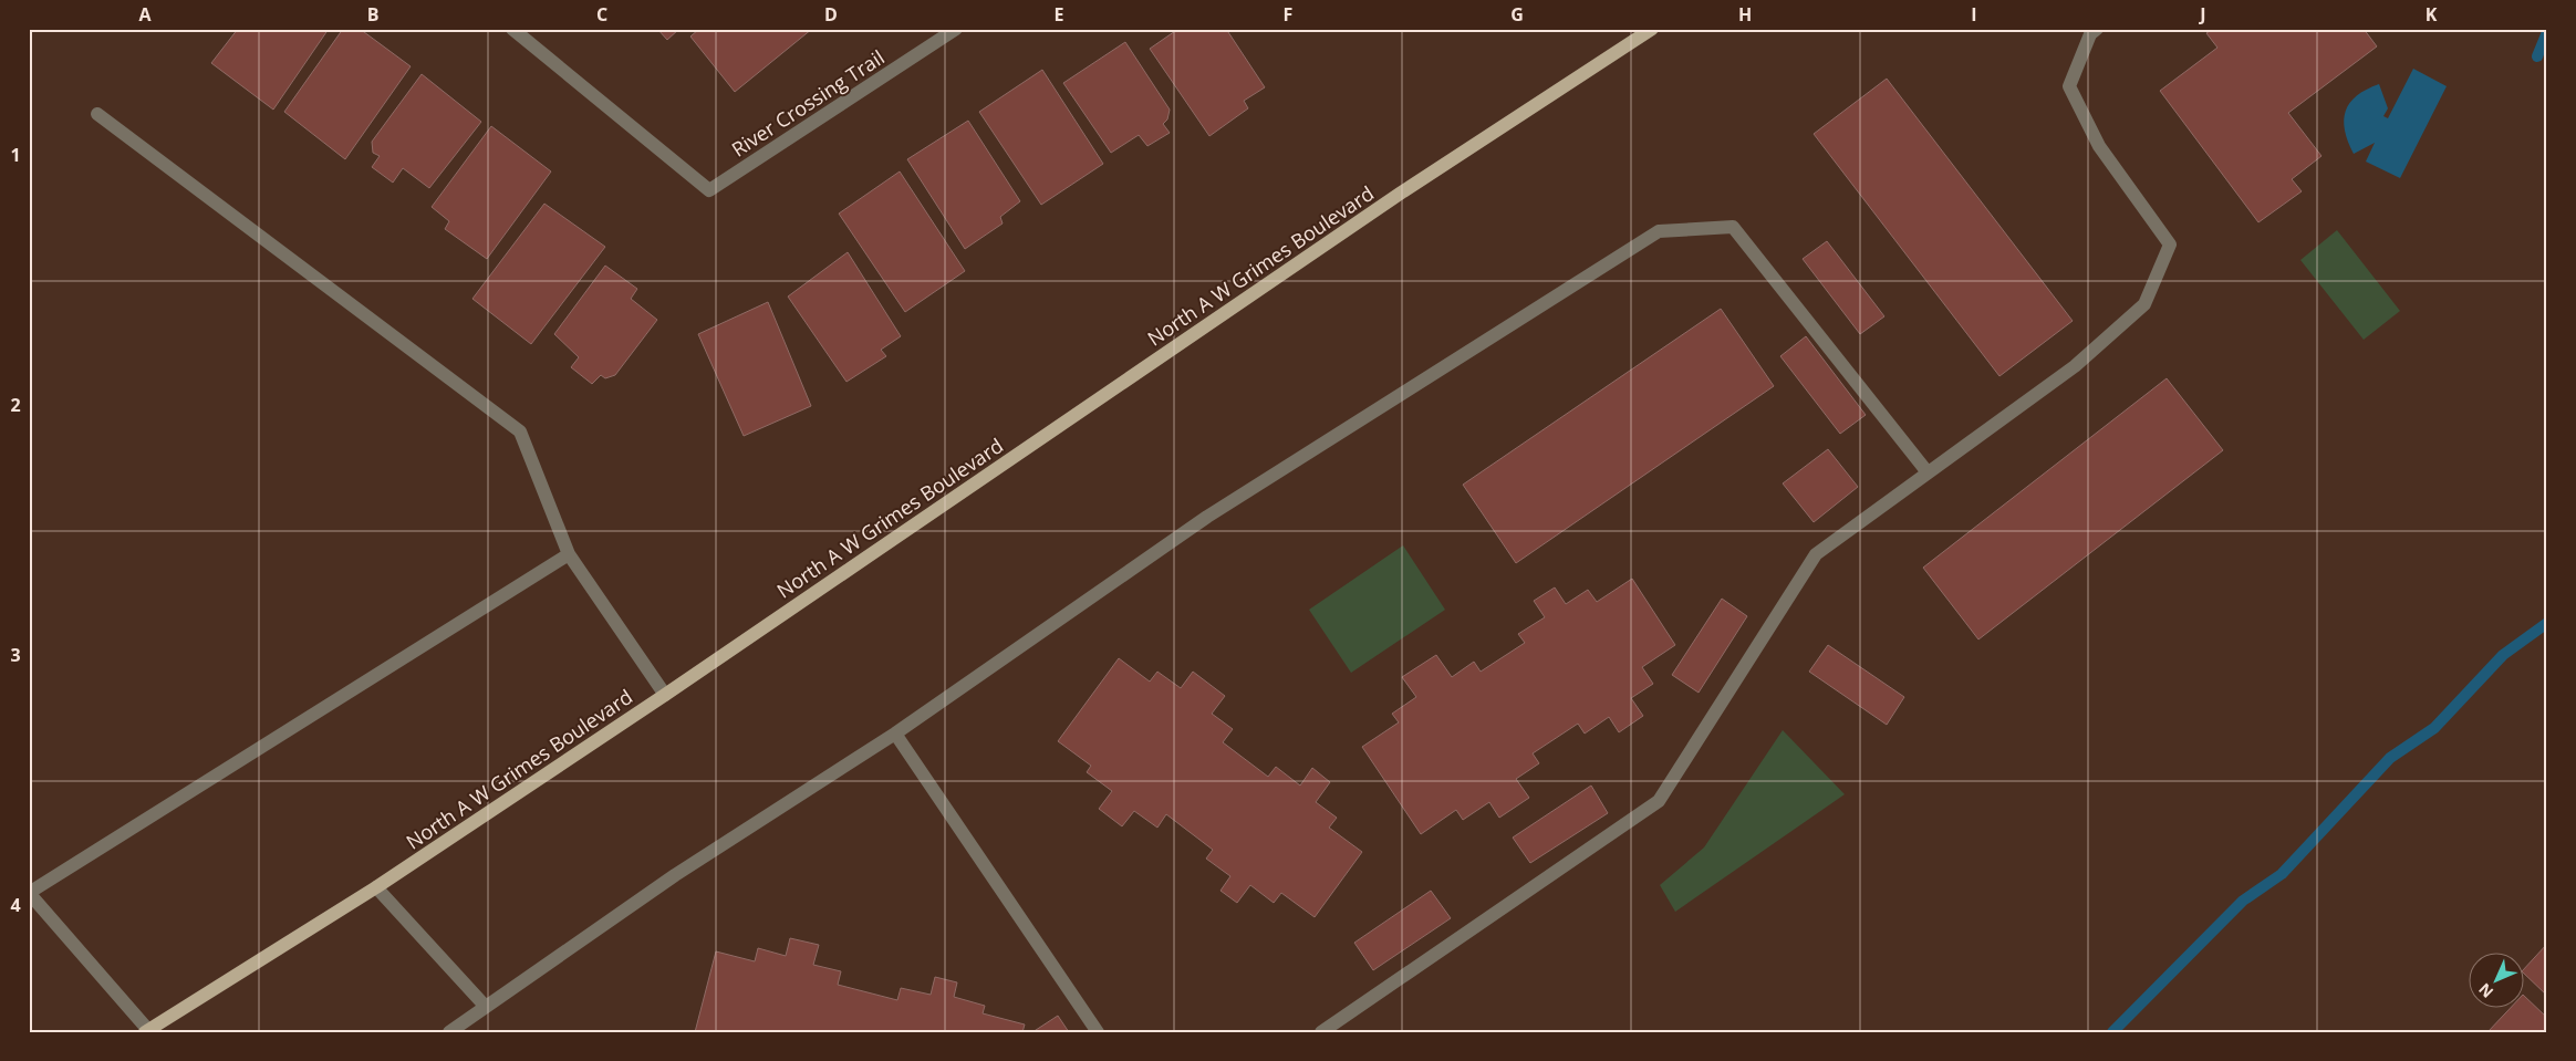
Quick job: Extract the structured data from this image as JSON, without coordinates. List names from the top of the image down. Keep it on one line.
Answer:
{"streets":{"main road":["North A W Grimes Boulevard"],"street":["River Crossing Trail"]},"north":"bottom left","grid":{"columns":["A","B","C","D","E","F","G","H","I","J","K"],"rows":["1","2","3","4"]}}
